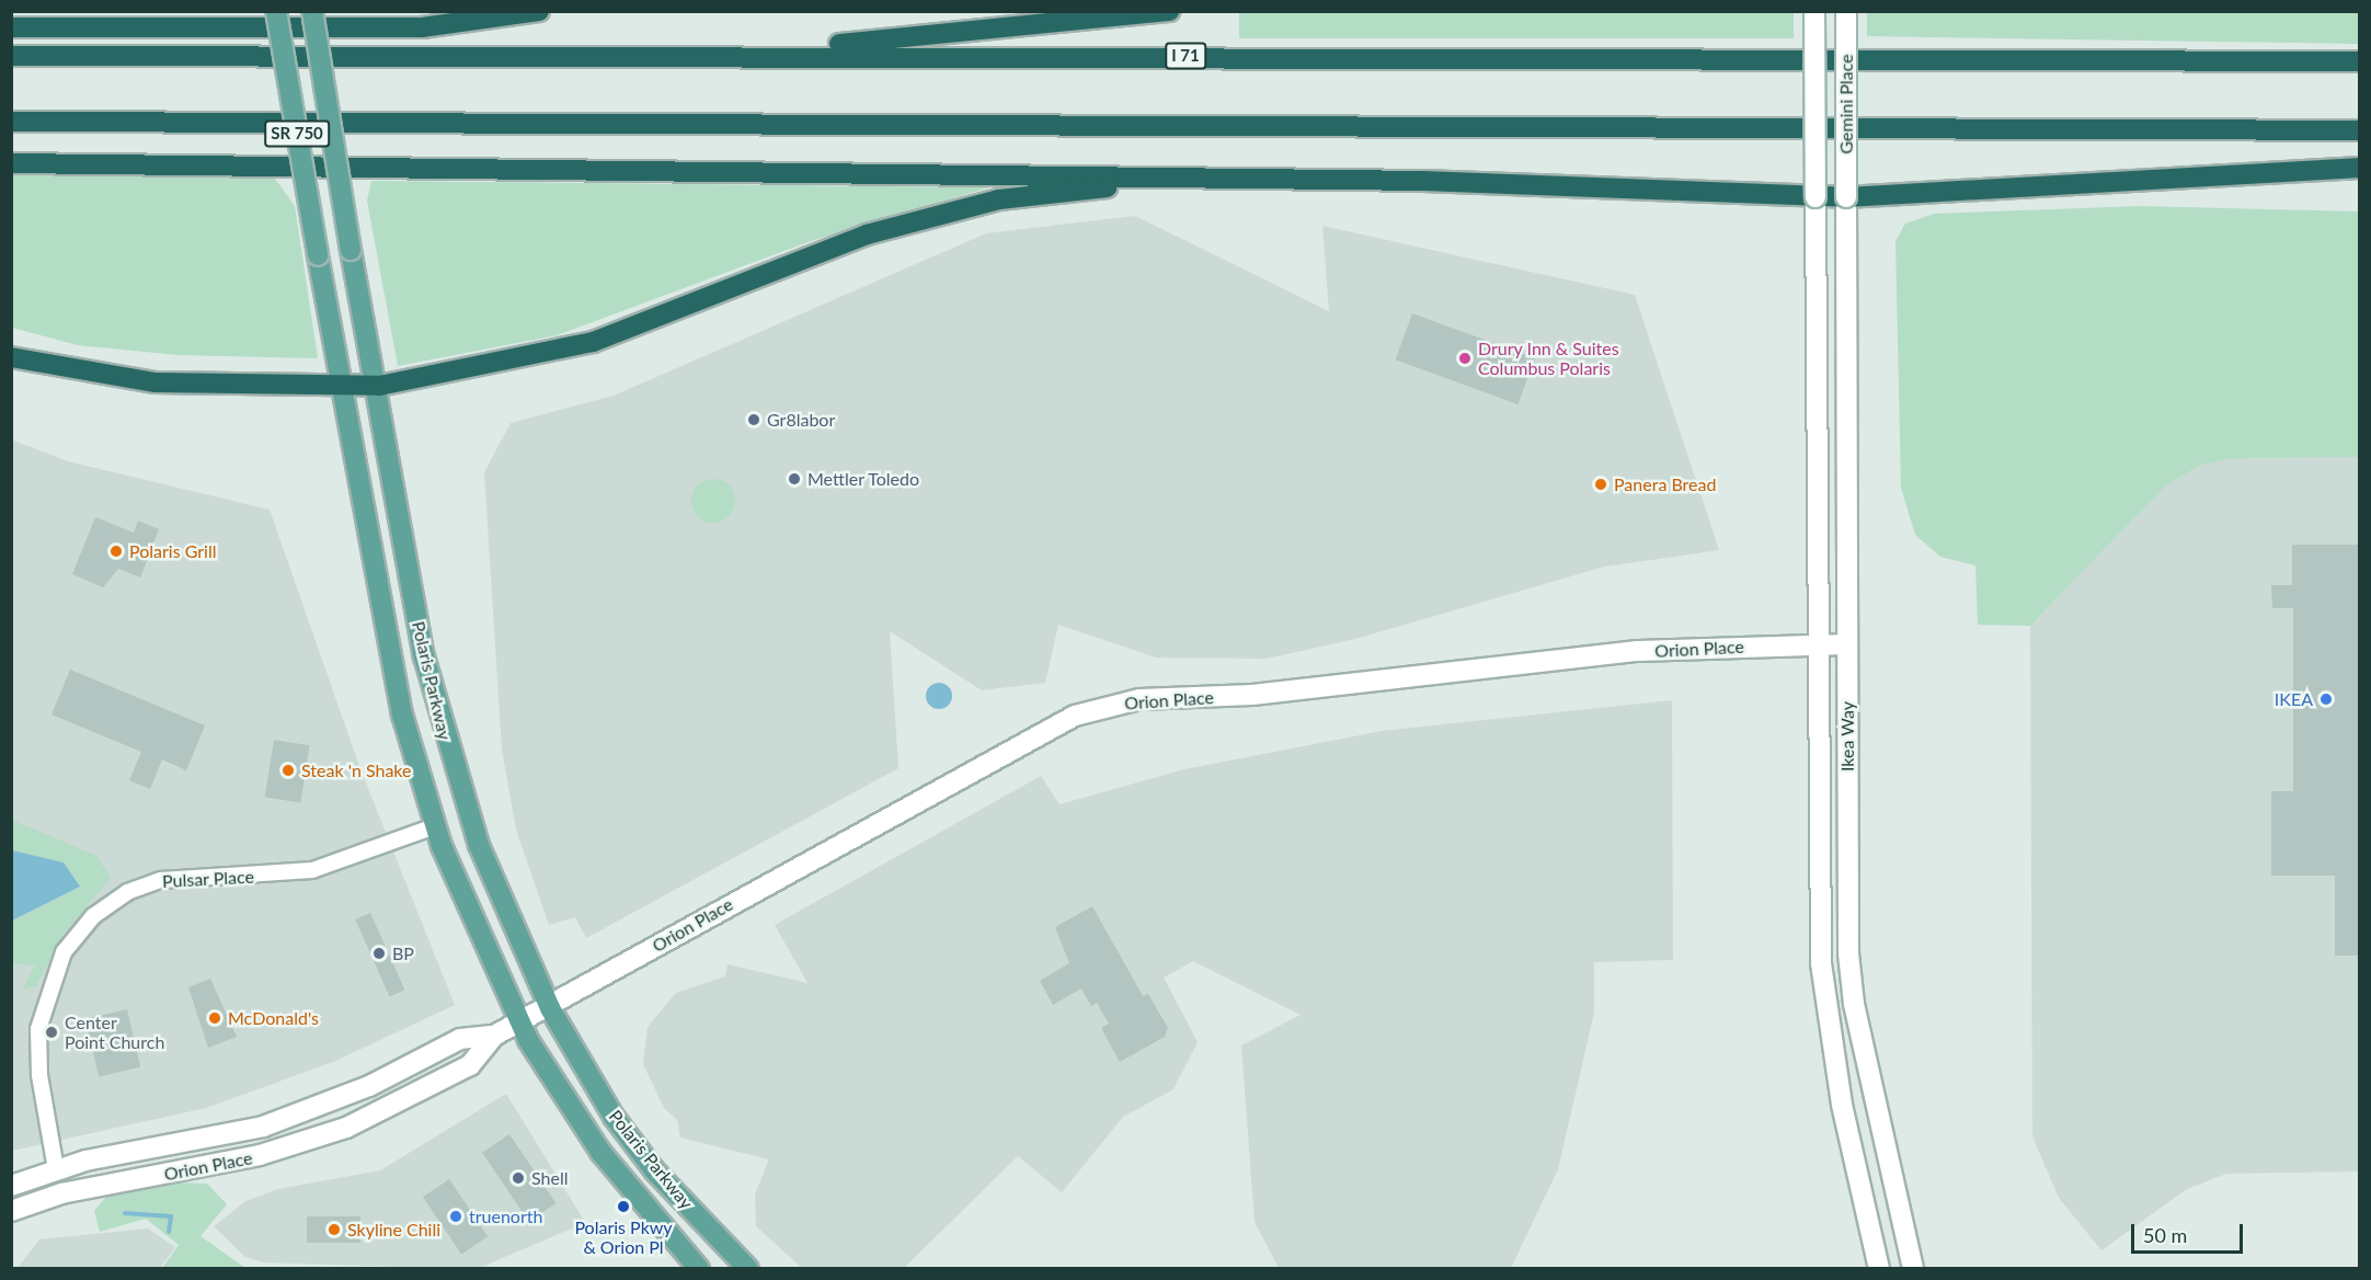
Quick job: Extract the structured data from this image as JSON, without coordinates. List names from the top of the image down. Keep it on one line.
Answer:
{"streets":{"highway":["I 71"],"main road":["Gemini Place","SR 750","Orion Place","Polaris Parkway","Ikea Way"],"street":["Pulsar Place"]},"crossings":[["Gemini Place","Ikea Way"],["Orion Place","Polaris Parkway"],["Orion Place","Ikea Way"],["Orion Place","Pulsar Place"],["Polaris Parkway","Pulsar Place"]],"places":["Drury Inn & Suites Columbus Polaris","Gr8labor","Mettler Toledo","Panera Bread","Polaris Grill","IKEA","Steak 'n Shake","BP","McDonald's","Center Point Church","Shell","Polaris Pkwy & Orion Pl","truenorth","Skyline Chili"],"scale_bar":"50 m"}
